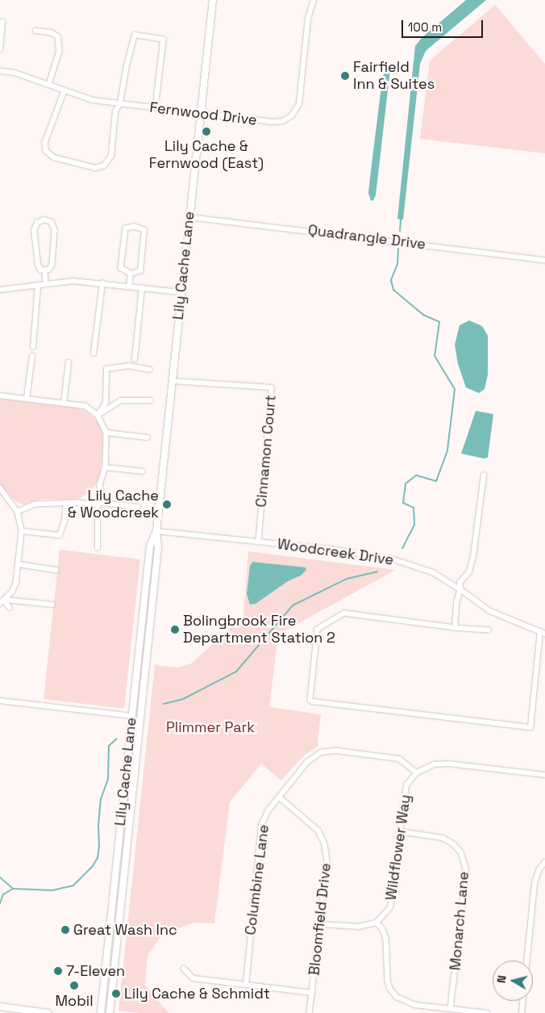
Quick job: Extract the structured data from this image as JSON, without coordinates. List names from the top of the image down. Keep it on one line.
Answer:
{"streets":{"street":["Fernwood Drive","Quadrangle Drive","Lily Cache Lane","Cinnamon Court","Woodcreek Drive","Wildflower Way","Columbine Lane","Bloomfield Drive","Monarch Lane"]},"crossings":[["Fernwood Drive","Lily Cache Lane"],["Quadrangle Drive","Lily Cache Lane"],["Lily Cache Lane","Cinnamon Court"],["Lily Cache Lane","Woodcreek Drive"],["Cinnamon Court","Woodcreek Drive"],["Wildflower Way","Columbine Lane"],["Wildflower Way","Monarch Lane"],["Columbine Lane","Bloomfield Drive"]],"parks":["Plimmer Park"],"places":["Fairfield Inn & Suites","Lily Cache & Fernwood (East)","Lily Cache & Woodcreek","Bolingbrook Fire Department Station 2","Great Wash Inc","7-Eleven","Mobil","Lily Cache & Schmidt"],"scale_bar":"100 m","north":"left"}
